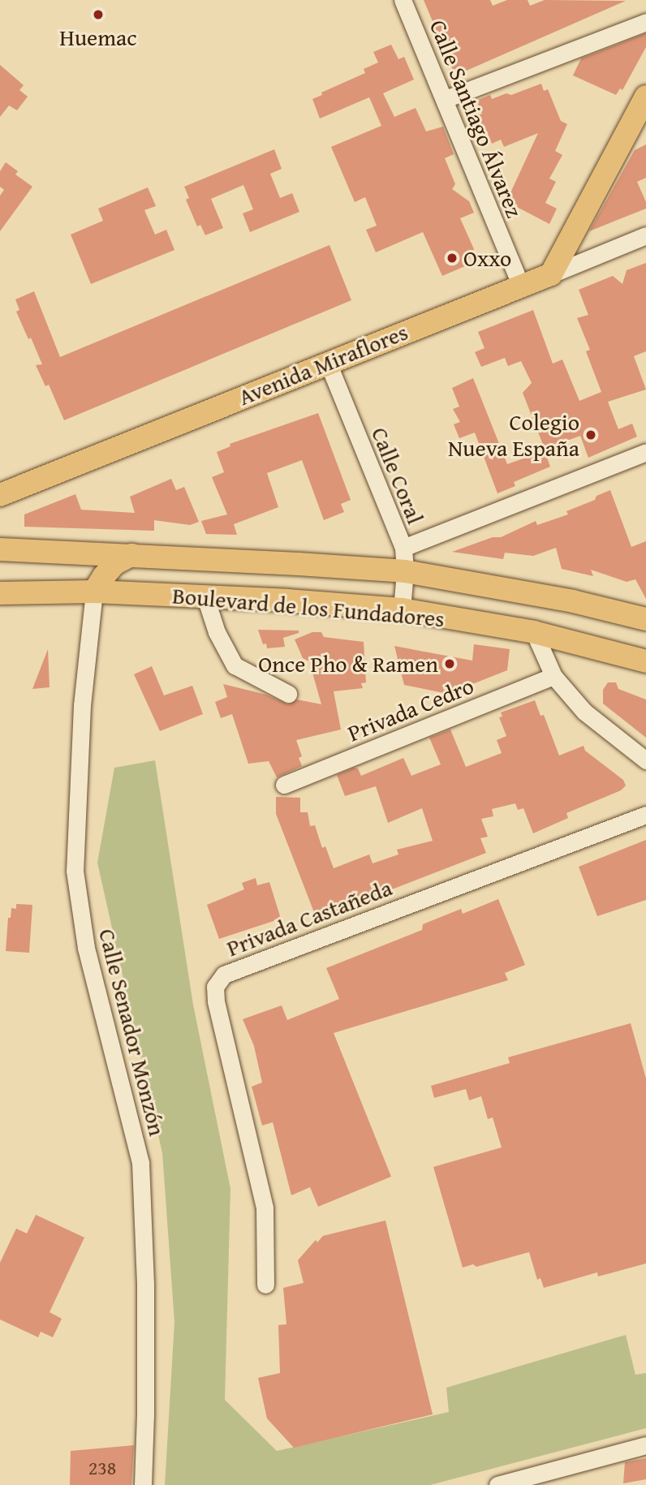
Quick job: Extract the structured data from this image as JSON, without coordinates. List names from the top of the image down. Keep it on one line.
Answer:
{"streets":{"main road":["Avenida Miraflores","Boulevard de los Fundadores"],"street":["Calle Santiago Álvarez","Calle Coral","Privada Cedro","Privada Castañeda","Calle Senador Monzón"]},"crossings":[["Calle Santiago Álvarez","Avenida Miraflores"],["Avenida Miraflores","Calle Coral"],["Calle Coral","Boulevard de los Fundadores"],["Boulevard de los Fundadores","Calle Senador Monzón"]],"places":["Huemac","Oxxo","Colegio Nueva España","Once Pho & Ramen"],"house_numbers":["238"]}
